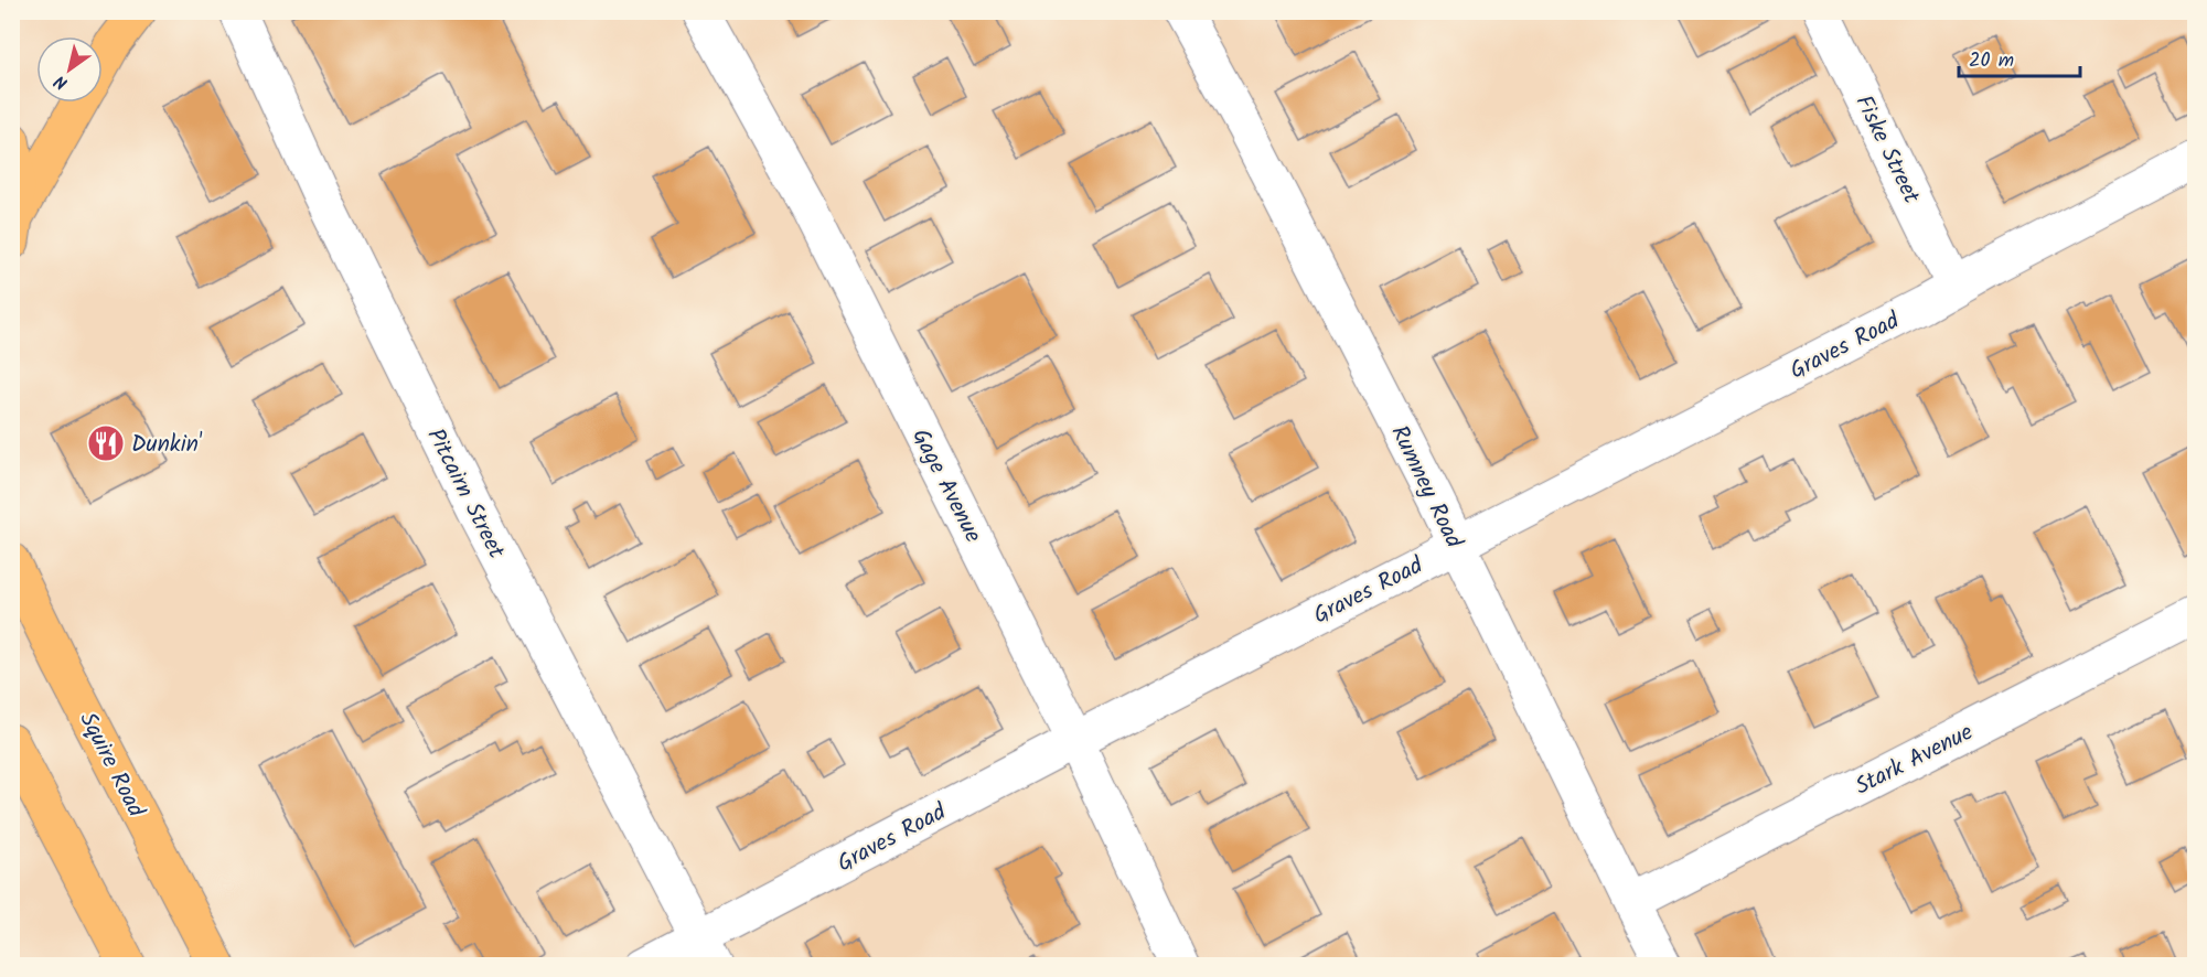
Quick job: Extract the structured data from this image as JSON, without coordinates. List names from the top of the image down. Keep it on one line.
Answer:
{"streets":{"main road":["Squire Road"],"street":["Fiske Street","Graves Road","Gage Avenue","Rumney Road","Pitcairn Street","Stark Avenue"]},"crossings":[["Fiske Street","Graves Road"],["Graves Road","Gage Avenue"],["Graves Road","Rumney Road"],["Graves Road","Pitcairn Street"],["Rumney Road","Stark Avenue"]],"places":{"restaurant":["Dunkin'"]},"scale_bar":"20 m","north":"bottom left"}
